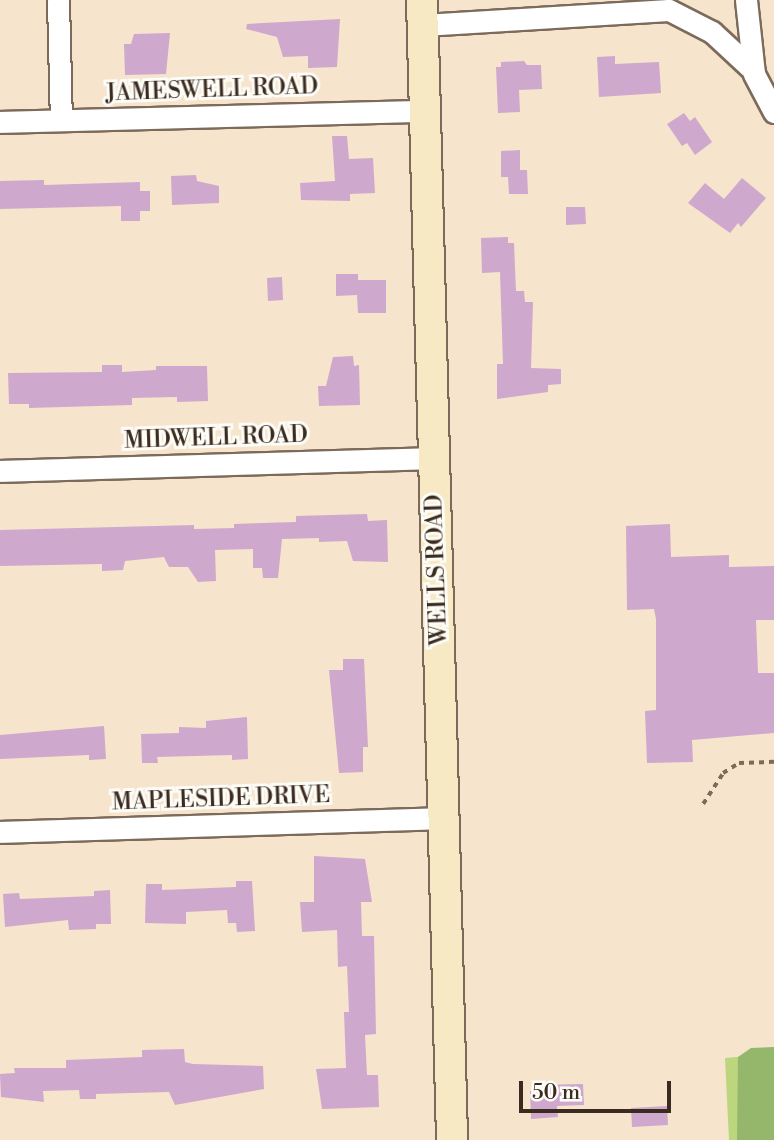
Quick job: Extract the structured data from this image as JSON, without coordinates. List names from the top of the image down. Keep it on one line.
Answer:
{"streets":{"main road":["WELLS ROAD"],"street":["JAMESWELL ROAD","MIDWELL ROAD","MAPLESIDE DRIVE"]},"crossings":[["JAMESWELL ROAD","WELLS ROAD"],["MIDWELL ROAD","WELLS ROAD"],["WELLS ROAD","MAPLESIDE DRIVE"]],"scale_bar":"50 m"}
